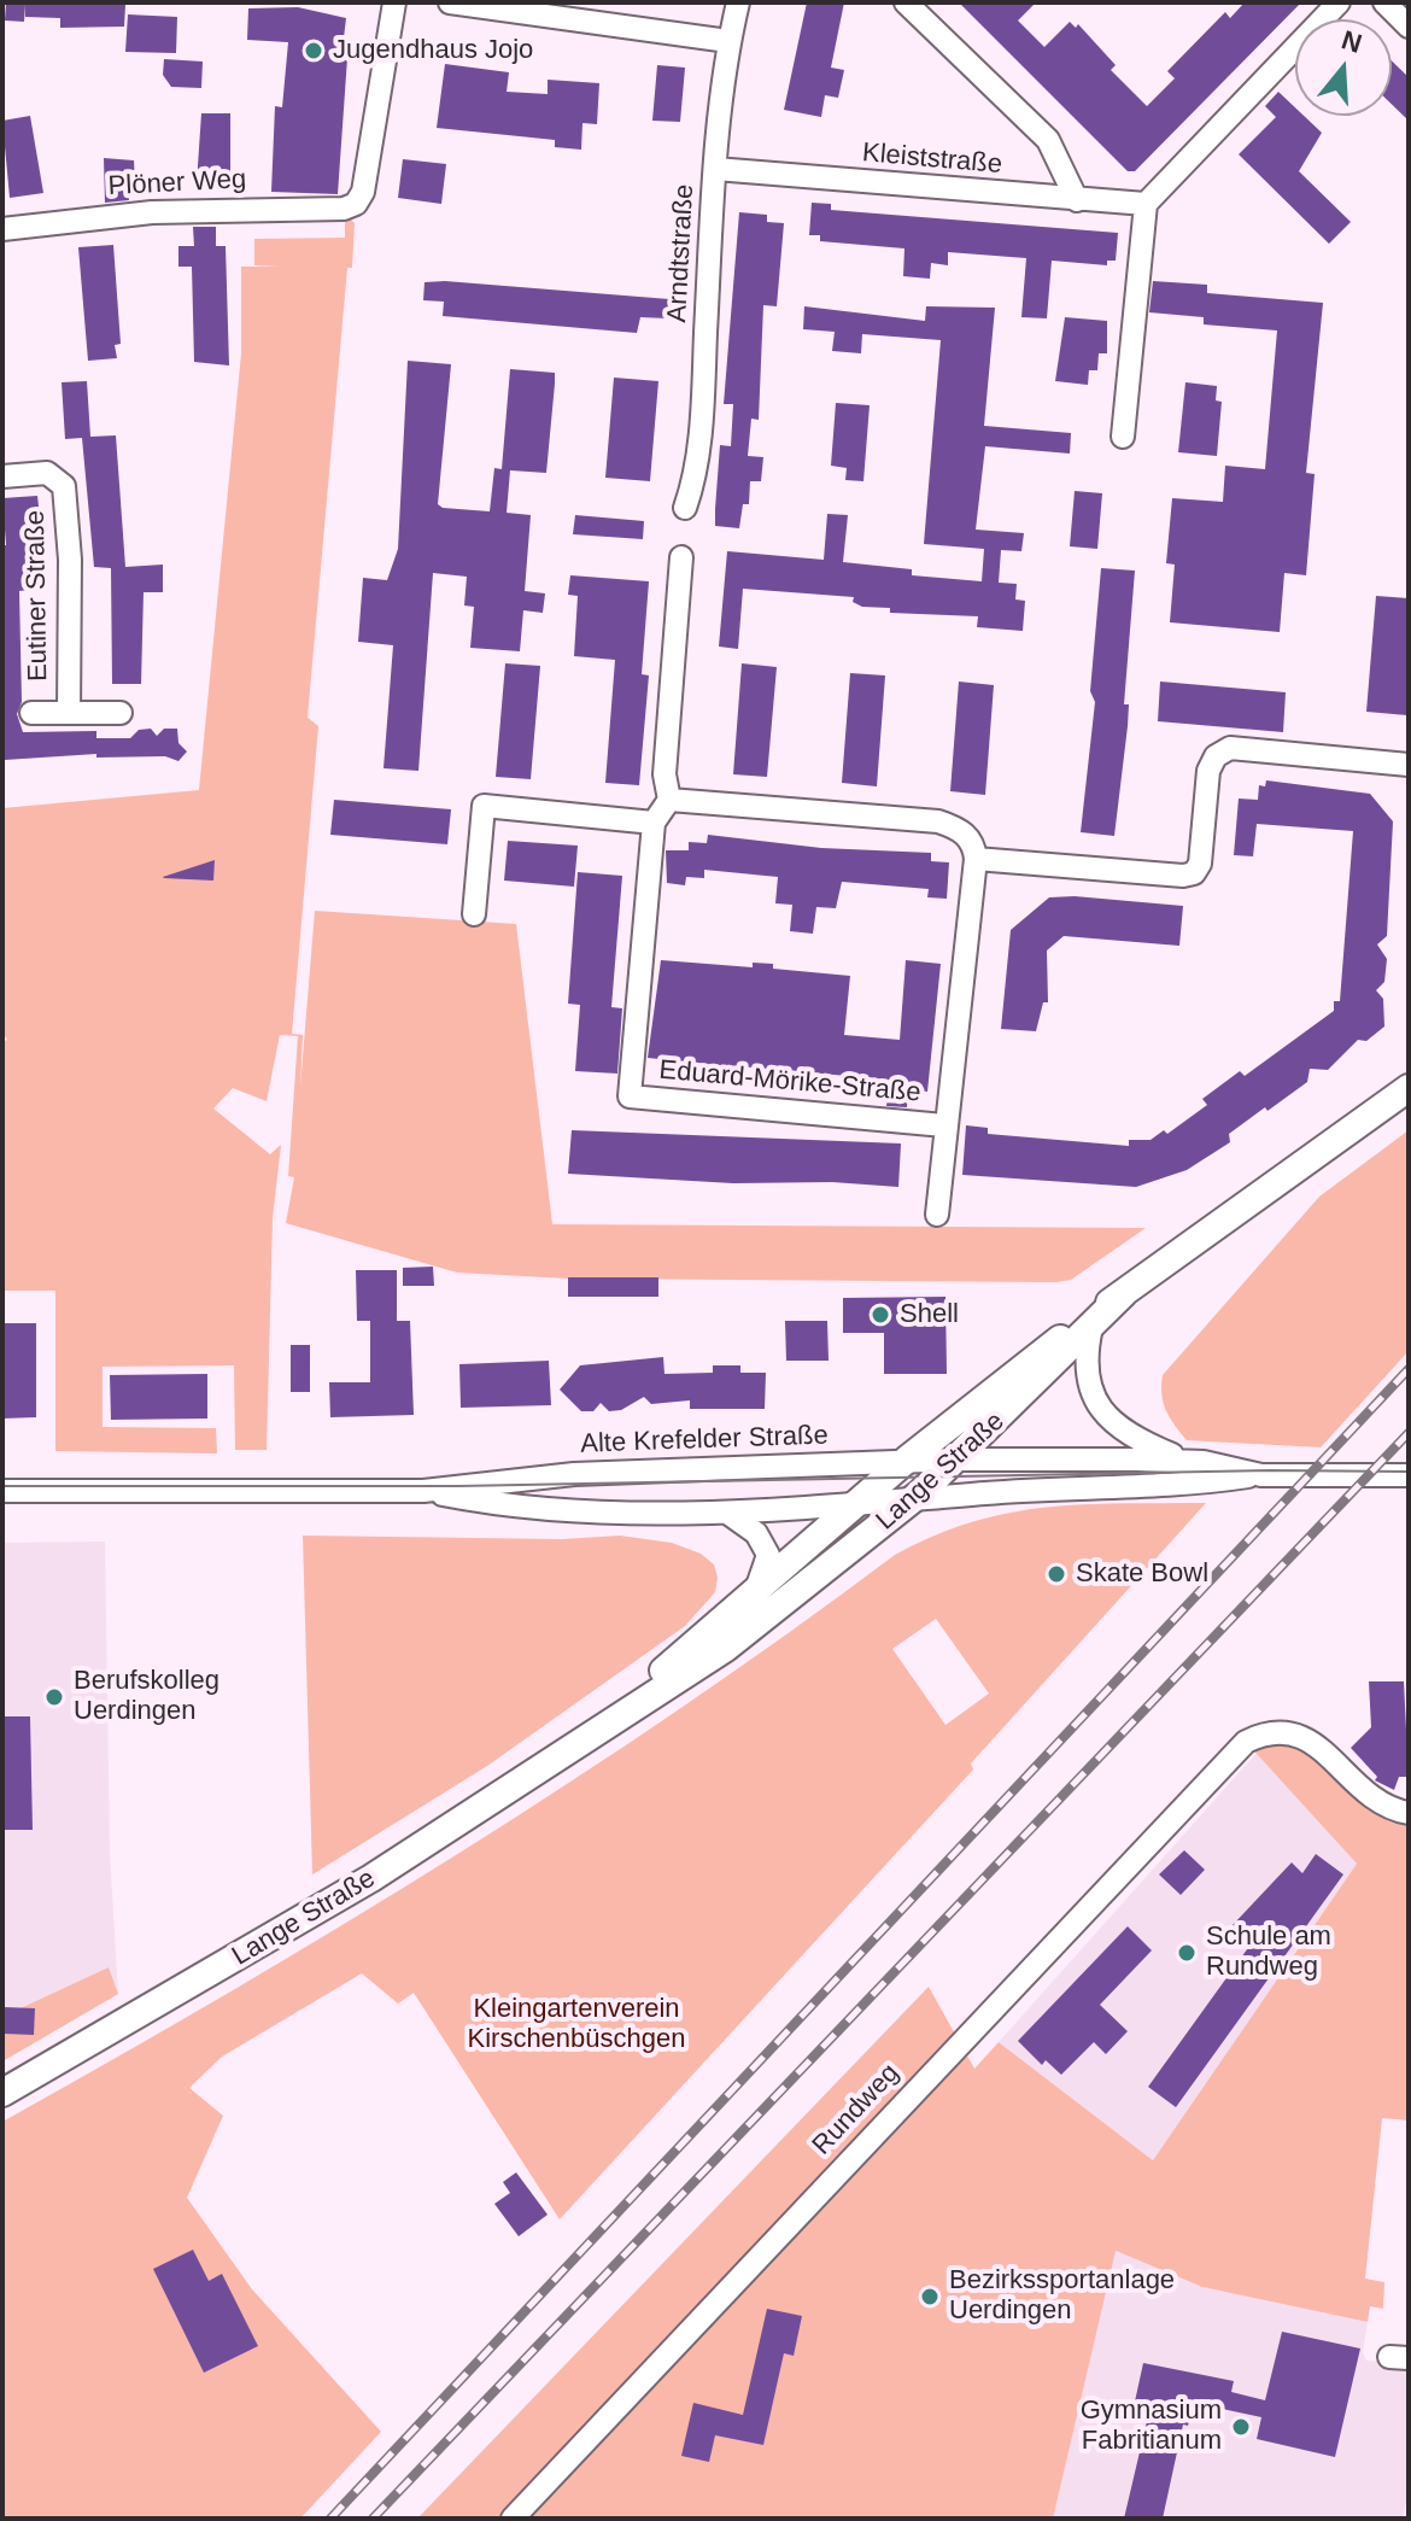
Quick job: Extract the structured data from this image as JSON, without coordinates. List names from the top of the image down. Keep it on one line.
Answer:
{"streets":{"main road":["Lange Straße"],"street":["Kleiststraße","Plöner Weg","Arndtstraße","Eutiner Straße","Eduard-Mörike-Straße","Alte Krefelder Straße","Rundweg"]},"crossings":[["Kleiststraße","Arndtstraße"],["Alte Krefelder Straße","Lange Straße"]],"parks":["Kleingartenverein Kirschenbüschgen"],"places":["Jugendhaus Jojo","Shell","Skate Bowl","Berufskolleg Uerdingen","Schule am Rundweg","Bezirkssportanlage Uerdingen","Gymnasium Fabritianum"],"north":"top"}
